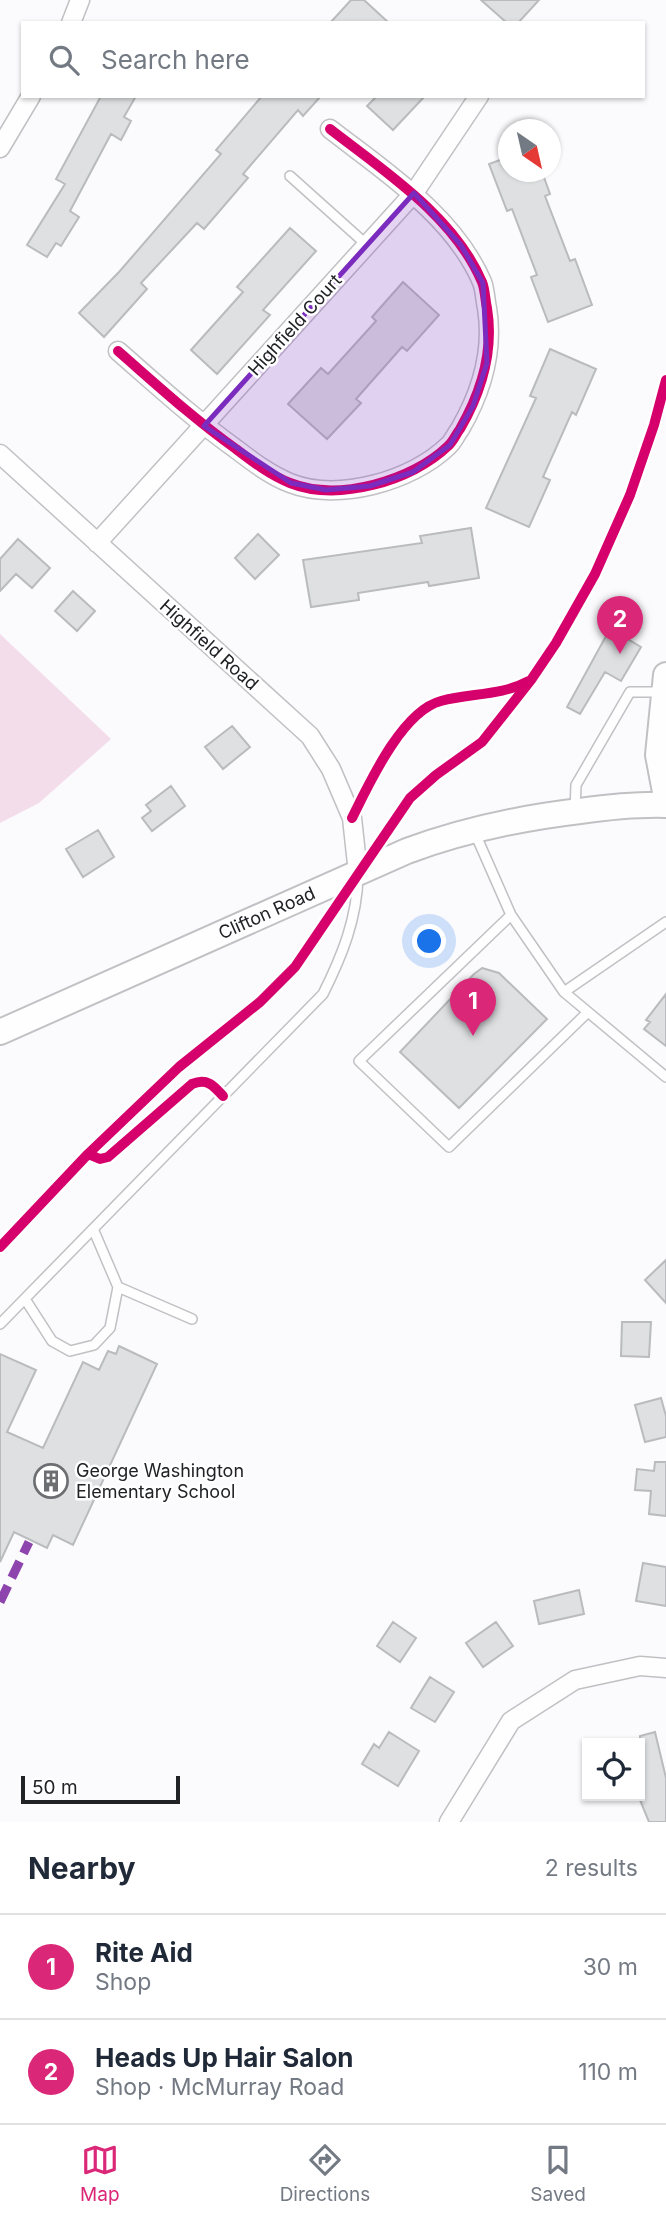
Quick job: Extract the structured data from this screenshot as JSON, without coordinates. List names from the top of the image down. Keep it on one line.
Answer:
{"streets":{"main road":["Clifton Road"],"street":["Highfield Court","Highfield Road"]},"crossings":[["Highfield Court","Highfield Road"],["Highfield Road","Clifton Road"]],"places":{"building":["George Washington Elementary School"]},"scale_bar":"50 m","north":"bottom right","page":{"search":"Search here","pins":["2","1"],"scale":"50 m","heading":["Nearby","2 results"],"list":[{"mark":"1","name":"Rite Aid","note":"Shop","value":"30 m"},{"mark":"2","name":"Heads Up Hair Salon","note":"Shop · McMurray Road","value":"110 m"}],"nav":["Map","Directions","Saved"]}}
